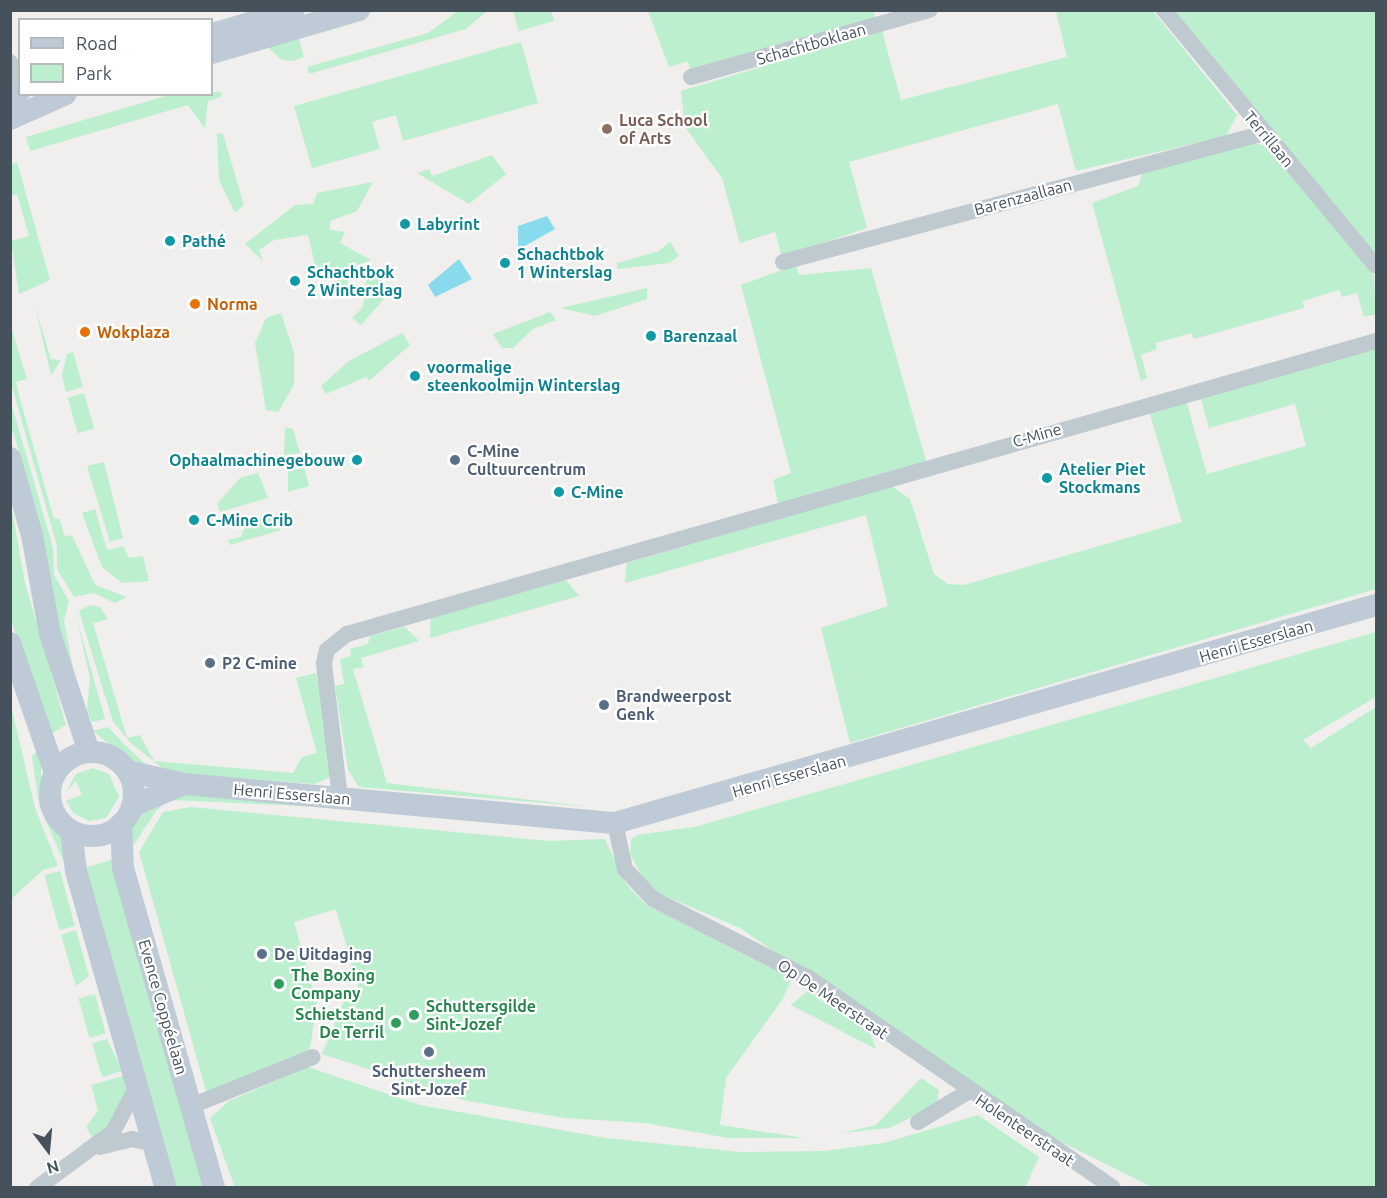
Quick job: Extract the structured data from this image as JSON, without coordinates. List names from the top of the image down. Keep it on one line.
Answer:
{"streets":{"street":["Schachtboklaan","Terrillaan","Barenzaallaan","C-Mine","Henri Esserslaan","Op De Meerstraat","Evence Coppéelaan","Holenteerstraat"]},"crossings":[["Terrillaan","Barenzaallaan"],["C-Mine","Henri Esserslaan"],["Henri Esserslaan","Op De Meerstraat"],["Henri Esserslaan","Evence Coppéelaan"],["Op De Meerstraat","Holenteerstraat"]],"places":["Luca School of Arts","Labyrint","Pathé","Schachtbok 1 Winterslag","Schachtbok 2 Winterslag","Norma","Wokplaza","Barenzaal","voormalige steenkoolmijn Winterslag","Ophaalmachinegebouw","C-Mine Cultuurcentrum","Atelier Piet Stockmans","C-Mine","C-Mine Crib","P2 C-mine","Brandweerpost Genk","De Uitdaging","The Boxing Company","Schuttersgilde Sint-Jozef","Schietstand De Terril","Schuttersheem Sint-Jozef"],"legend":["Road","Park"],"north":"bottom"}
